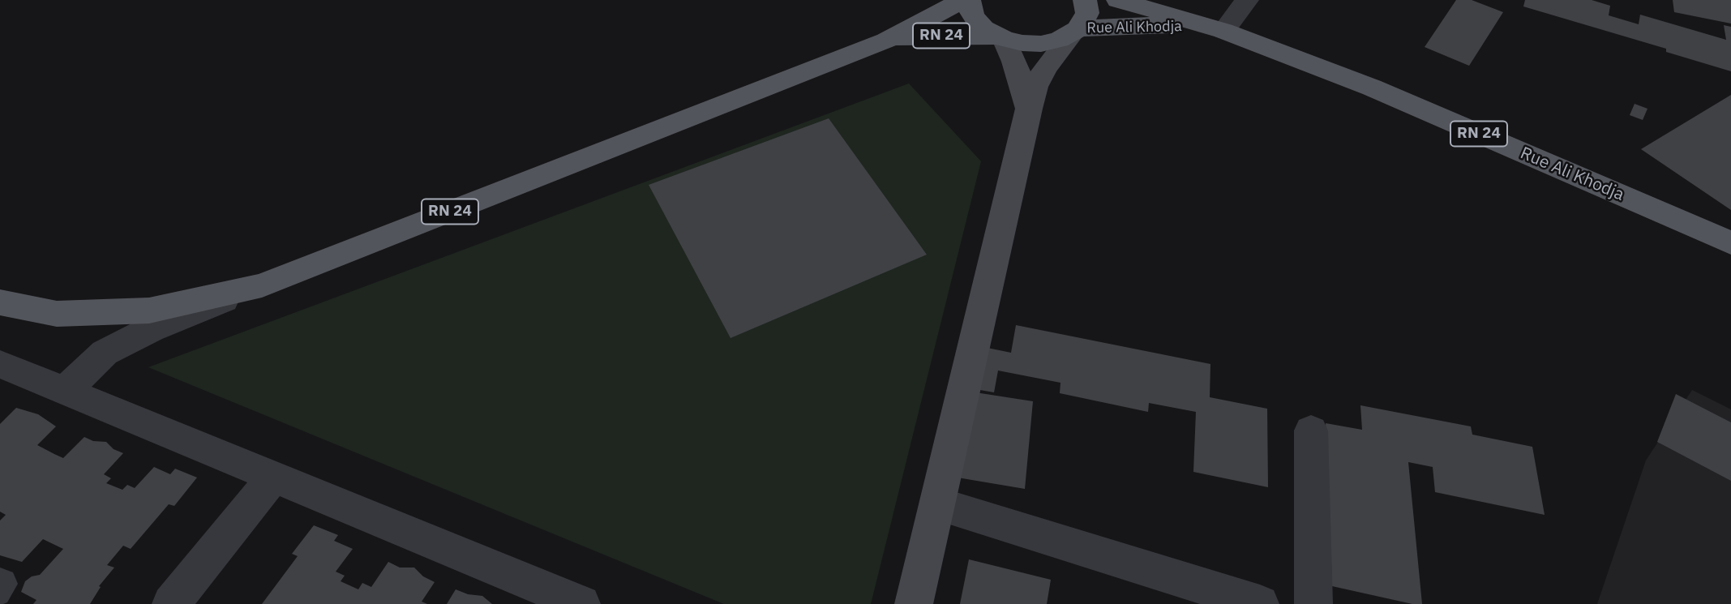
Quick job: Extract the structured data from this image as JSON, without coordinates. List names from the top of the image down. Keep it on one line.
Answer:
{"streets":{"main road":["Rue Ali Khodja","RN 24"]},"crossings":[["Rue Ali Khodja","RN 24"]]}
